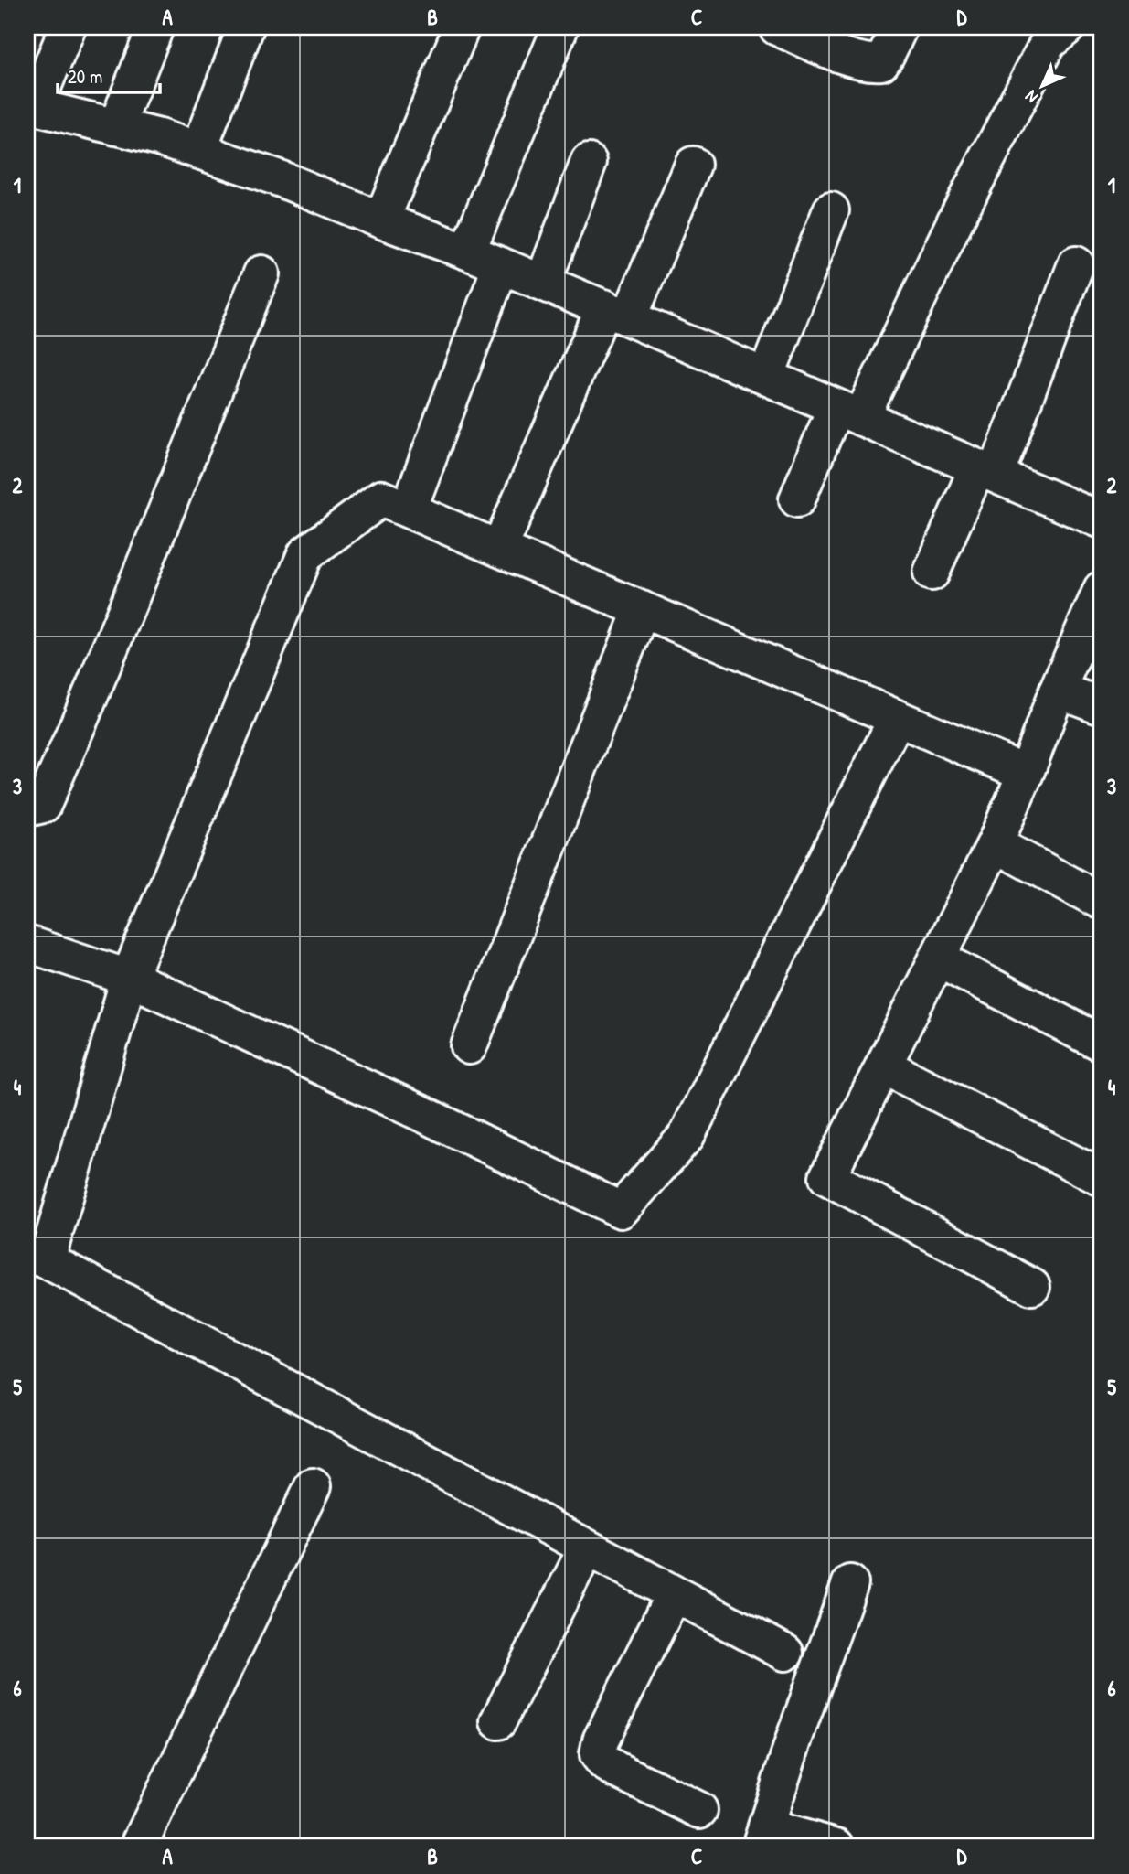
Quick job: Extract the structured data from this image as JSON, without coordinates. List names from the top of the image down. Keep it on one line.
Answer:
{"scale_bar":"20 m","north":"bottom left","grid":{"columns":["A","B","C","D"],"rows":["1","2","3","4","5","6"]}}
